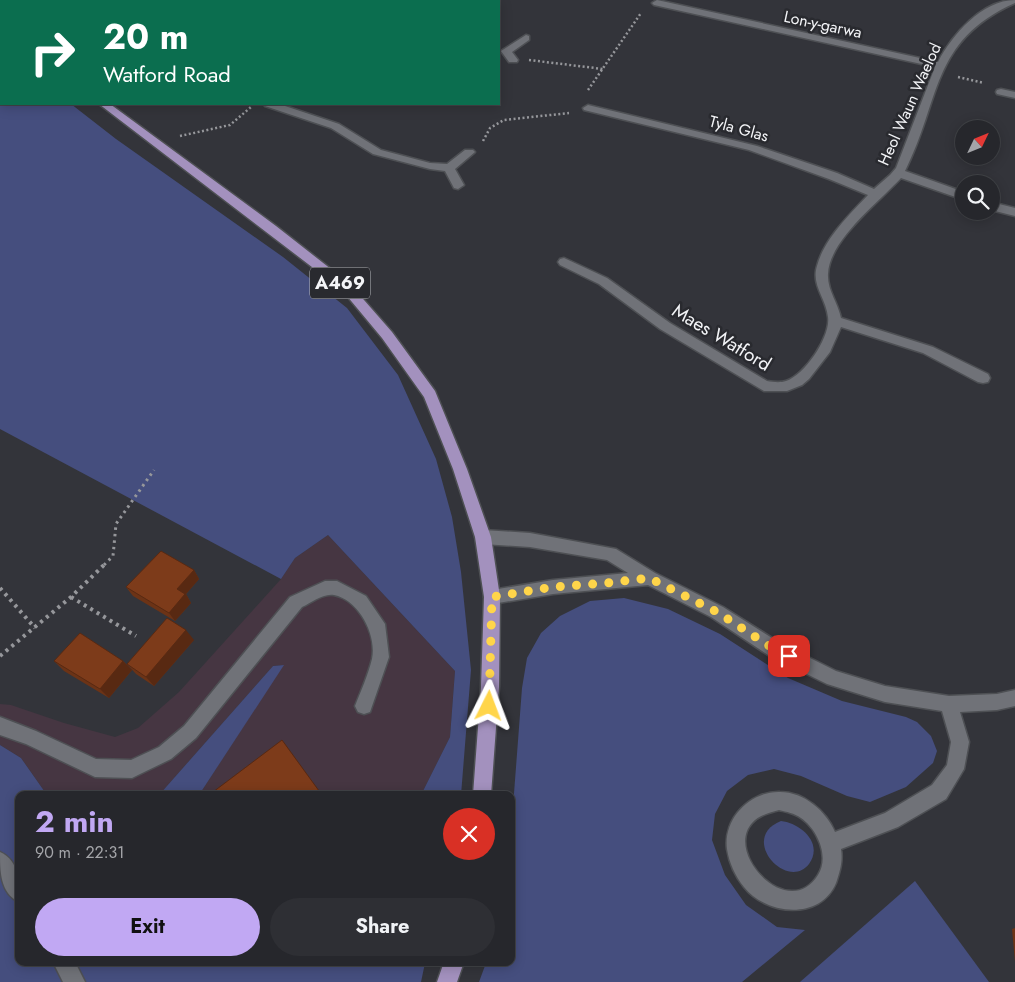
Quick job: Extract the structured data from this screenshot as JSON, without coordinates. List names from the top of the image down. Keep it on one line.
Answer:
{"streets":{"main road":["A469"],"street":["Lon-y-garwa","Heol Waun Waelod","Tyla Glas","Maes Watford"]},"crossings":[["Lon-y-garwa","Heol Waun Waelod"],["Heol Waun Waelod","Tyla Glas"],["Heol Waun Waelod","Maes Watford"]],"north":"top right","page":{"turn":["20 m","Watford Road"],"heading":["2 min","90 m · 22:31"],"buttons":["Exit","Share"]}}
